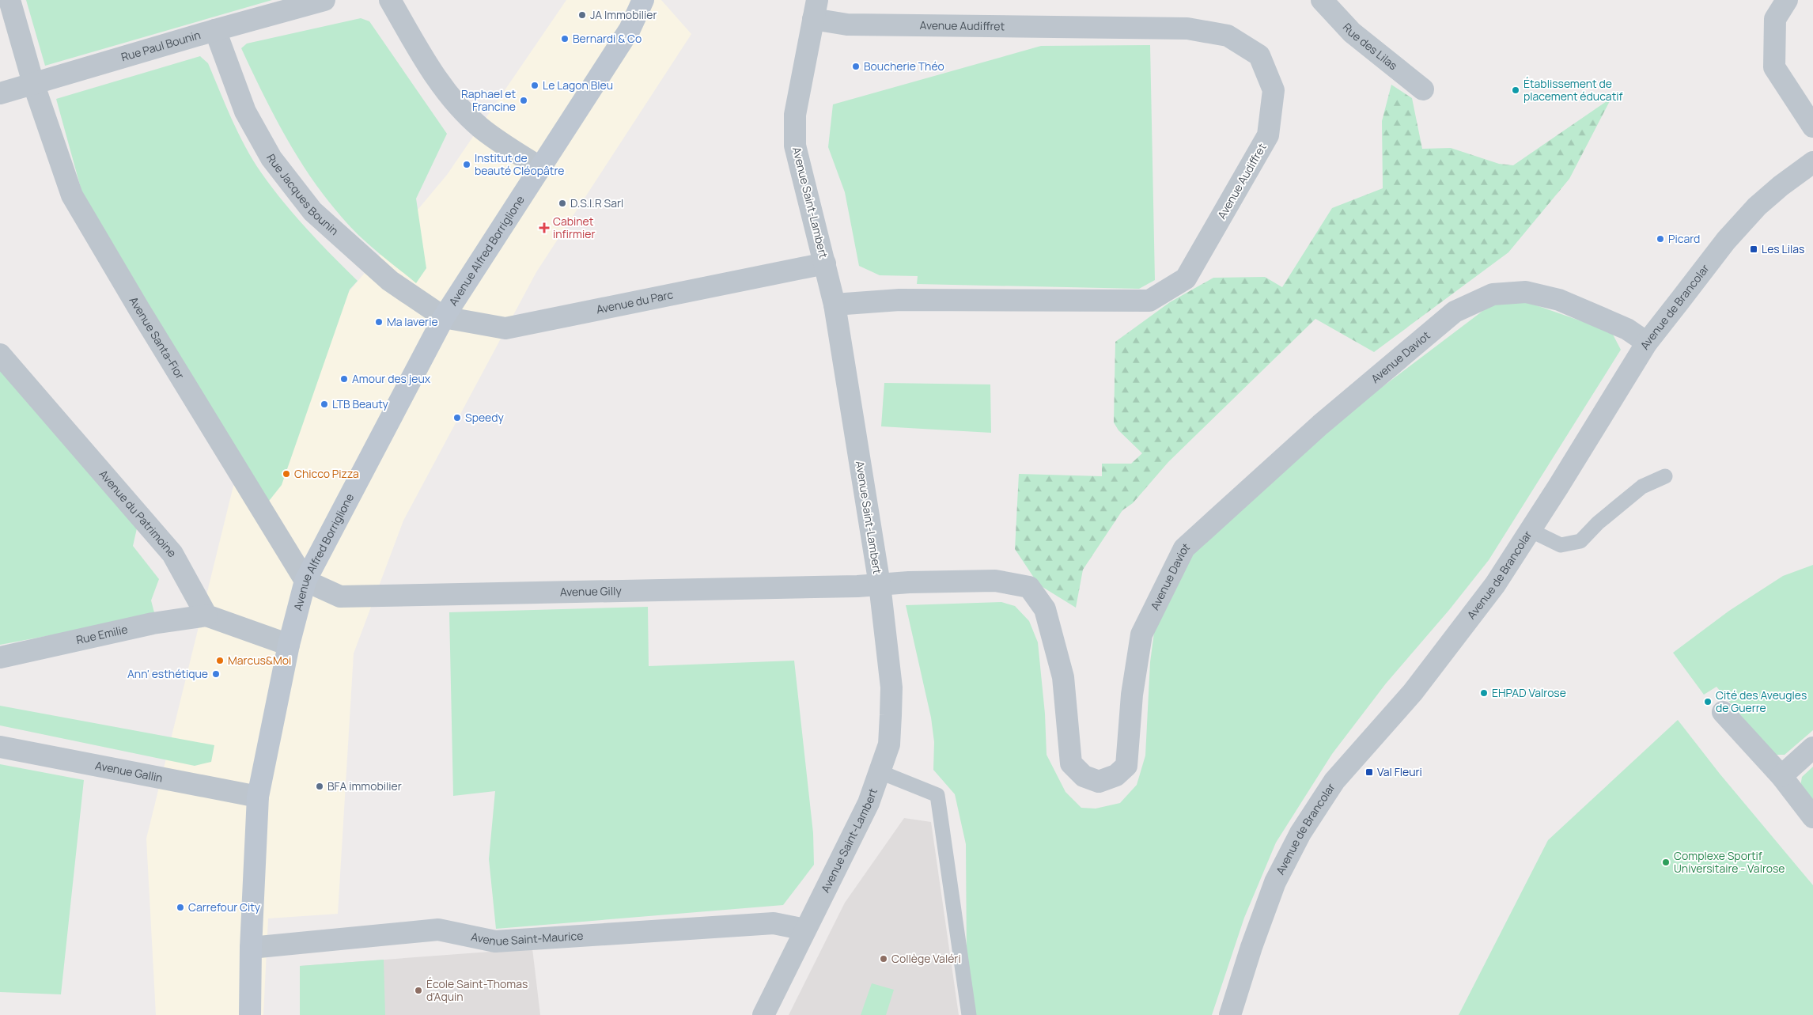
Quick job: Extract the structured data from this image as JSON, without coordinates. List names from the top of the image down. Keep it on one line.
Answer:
{"streets":{"main road":["Avenue Alfred Borriglione"],"street":["Avenue Audiffret","Rue Paul Bounin","Rue des Lilas","Rue Jacques Bounin","Avenue Saint-Lambert","Avenue du Parc","Avenue de Brancolar","Avenue Santa-Fior","Avenue Daviot","Avenue du Patrimoine","Avenue Gilly","Rue Emilie","Avenue Gallin","Avenue Saint-Maurice"]},"crossings":[["Avenue Audiffret","Avenue Saint-Lambert"],["Rue Paul Bounin","Rue Jacques Bounin"],["Rue Paul Bounin","Avenue Santa-Fior"],["Rue Jacques Bounin","Avenue Alfred Borriglione"],["Rue Jacques Bounin","Avenue du Parc"],["Avenue Saint-Lambert","Avenue du Parc"],["Avenue Saint-Lambert","Avenue Daviot"],["Avenue Saint-Lambert","Avenue Gilly"],["Avenue Saint-Lambert","Avenue Saint-Maurice"],["Avenue Alfred Borriglione","Avenue du Parc"],["Avenue Alfred Borriglione","Avenue Santa-Fior"],["Avenue Alfred Borriglione","Avenue Gilly"],["Avenue Alfred Borriglione","Avenue Gallin"],["Avenue Alfred Borriglione","Avenue Saint-Maurice"],["Avenue de Brancolar","Avenue Daviot"],["Avenue Santa-Fior","Avenue Gilly"],["Avenue Daviot","Avenue Gilly"],["Avenue du Patrimoine","Rue Emilie"]],"places":{"other":["JA Immobilier","Bernardi & Co","Boucherie Théo","Le Lagon Bleu","Établissement de placement éducatif","Raphael et Francine","Institut de beauté Cléopâtre","D.S.I.R Sarl","Picard","Ma laverie","Amour des jeux","LTB Beauty","Speedy","Chicco Pizza","Marcus&Moi","Ann' esthétique","EHPAD Valrose","Cité des Aveugles de Guerre","BFA immobilier","Complexe Sportif Universitaire - Valrose","Carrefour City","Collège Valéri","École Saint-Thomas d'Aquin"],"health":["Cabinet infirmier"],"transit":["Les Lilas","Val Fleuri"]}}
